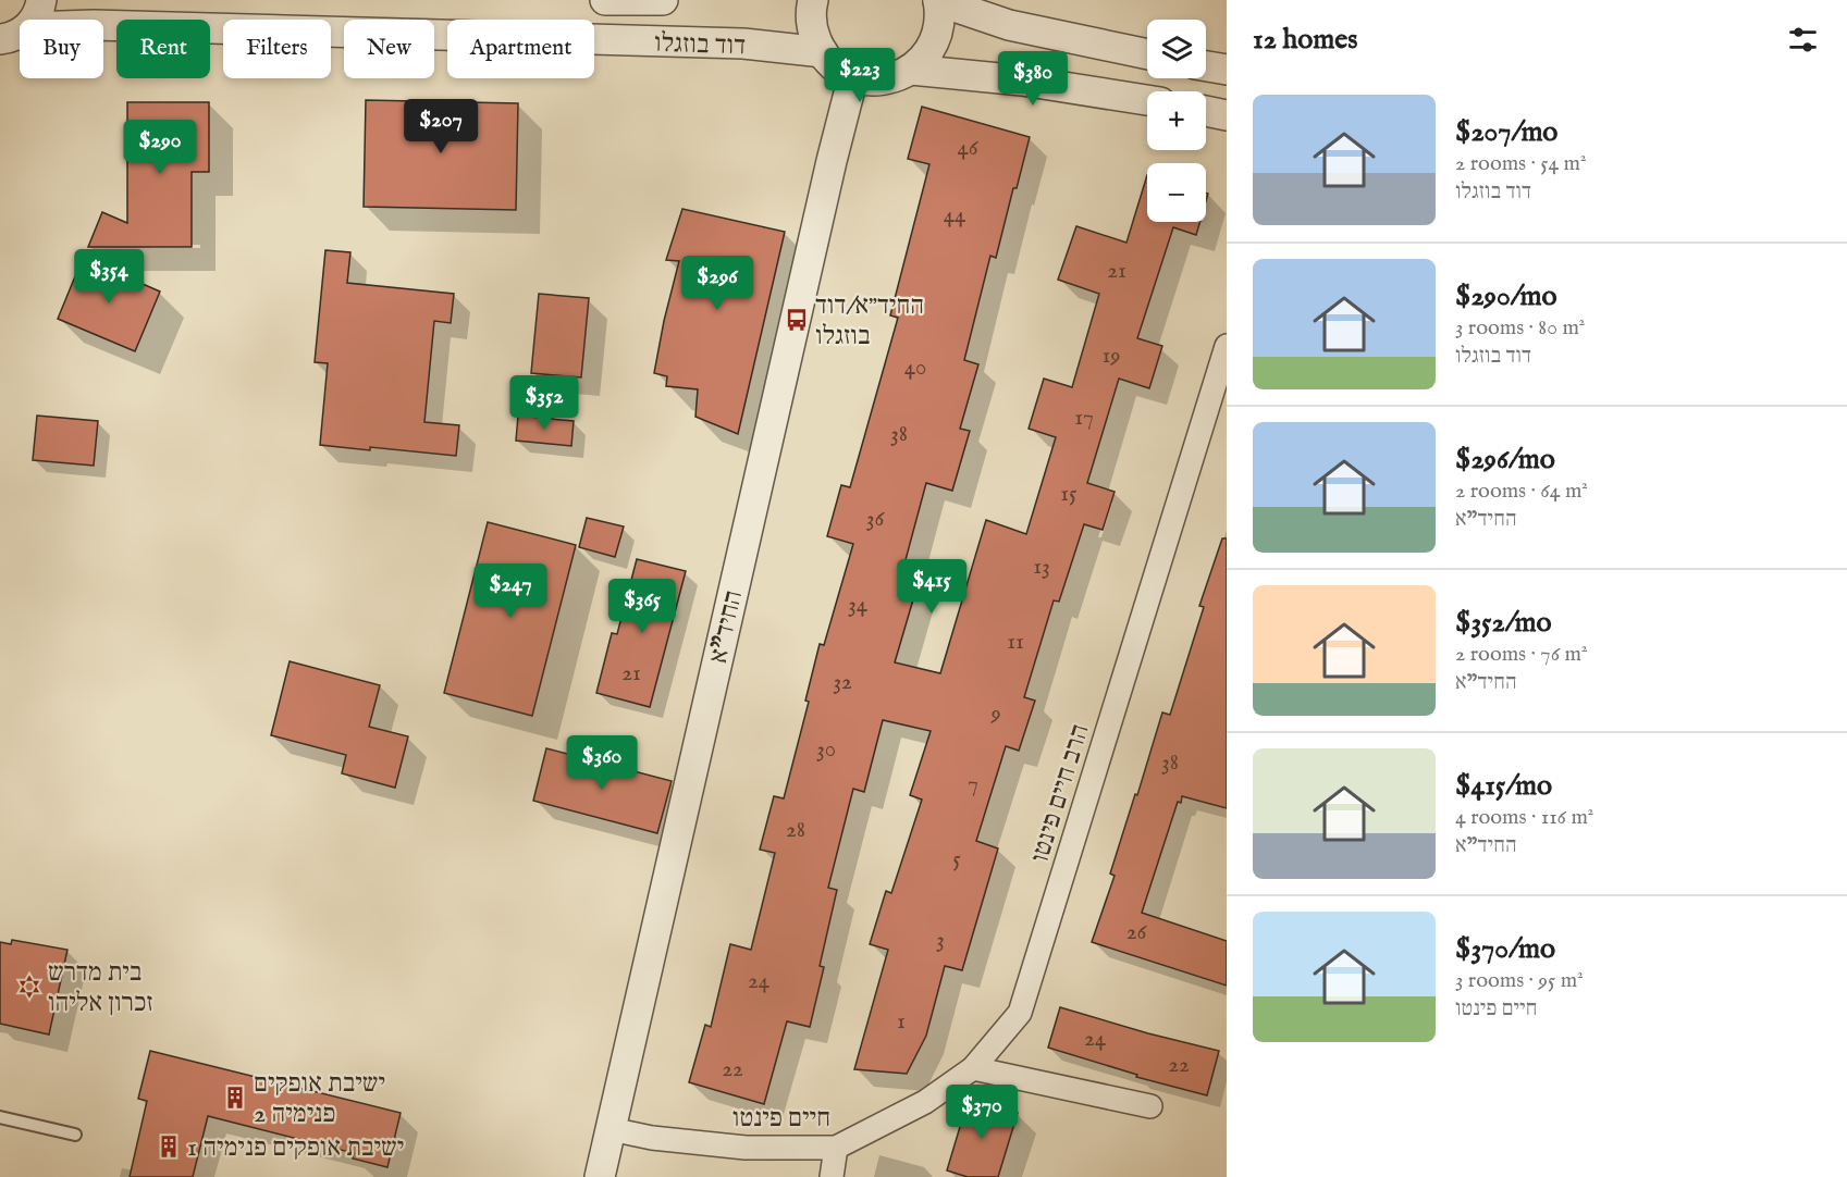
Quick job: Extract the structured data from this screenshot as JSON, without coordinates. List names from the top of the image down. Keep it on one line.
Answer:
{"streets":{"street":["דוד בוזגלו","החיד\"א","הרב חיים פינטו","חיים פינטו"]},"crossings":[["החיד\"א","חיים פינטו"],["הרב חיים פינטו","חיים פינטו"]],"places":{"bus stop":["החיד״א/דוד בוזגלו"],"synagogue":["בית מדרש זכרון אליהו"],"building":["ישיבת אופקים פנימיה 2","ישיבת אופקים פנימיה 1"]},"house_numbers":["46","44","21","19","40","17","38","15","36","13","34","11","21","32","9","30","38","7","28","5","26","3","24","1","24","22","22"],"page":{"heading":"12 homes","map_buttons":["+","−"],"chip":["Buy","Rent","Filters","New","Apartment"],"price":["$223","$380","$207","$290","$354","$296","$352","$415","$247","$365","$360","$370"],"list":[{"name":"$207/mo","note":"2 rooms · 54 m² · דוד בוזגלו"},{"name":"$290/mo","note":"3 rooms · 80 m² · דוד בוזגלו"},{"name":"$296/mo","note":"2 rooms · 64 m² · החיד\"א"},{"name":"$352/mo","note":"2 rooms · 76 m² · החיד\"א"},{"name":"$415/mo","note":"4 rooms · 116 m² · החיד\"א"},{"name":"$370/mo","note":"3 rooms · 95 m² · חיים פינטו"}]}}
